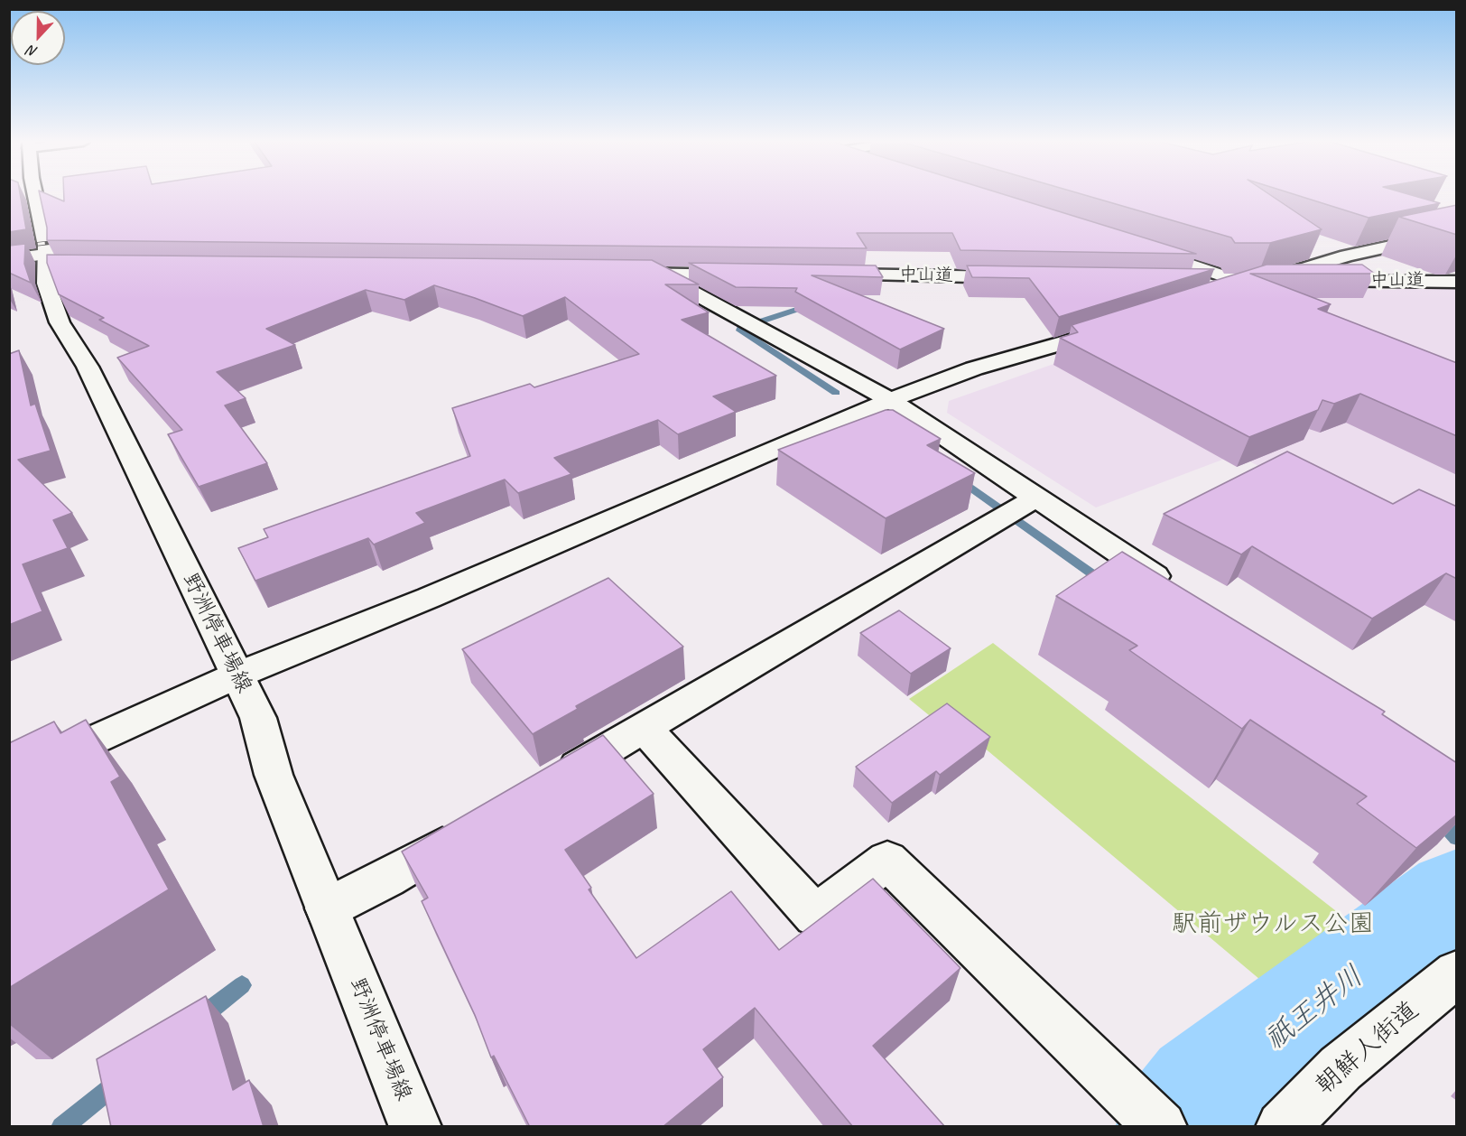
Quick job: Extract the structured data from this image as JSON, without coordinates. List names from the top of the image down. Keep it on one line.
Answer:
{"streets":{"street":["中山道","野洲停車場線","朝鮮人街道"]},"water":["祇王井川"],"parks":["駅前ザウルス公園"],"north":"bottom"}
